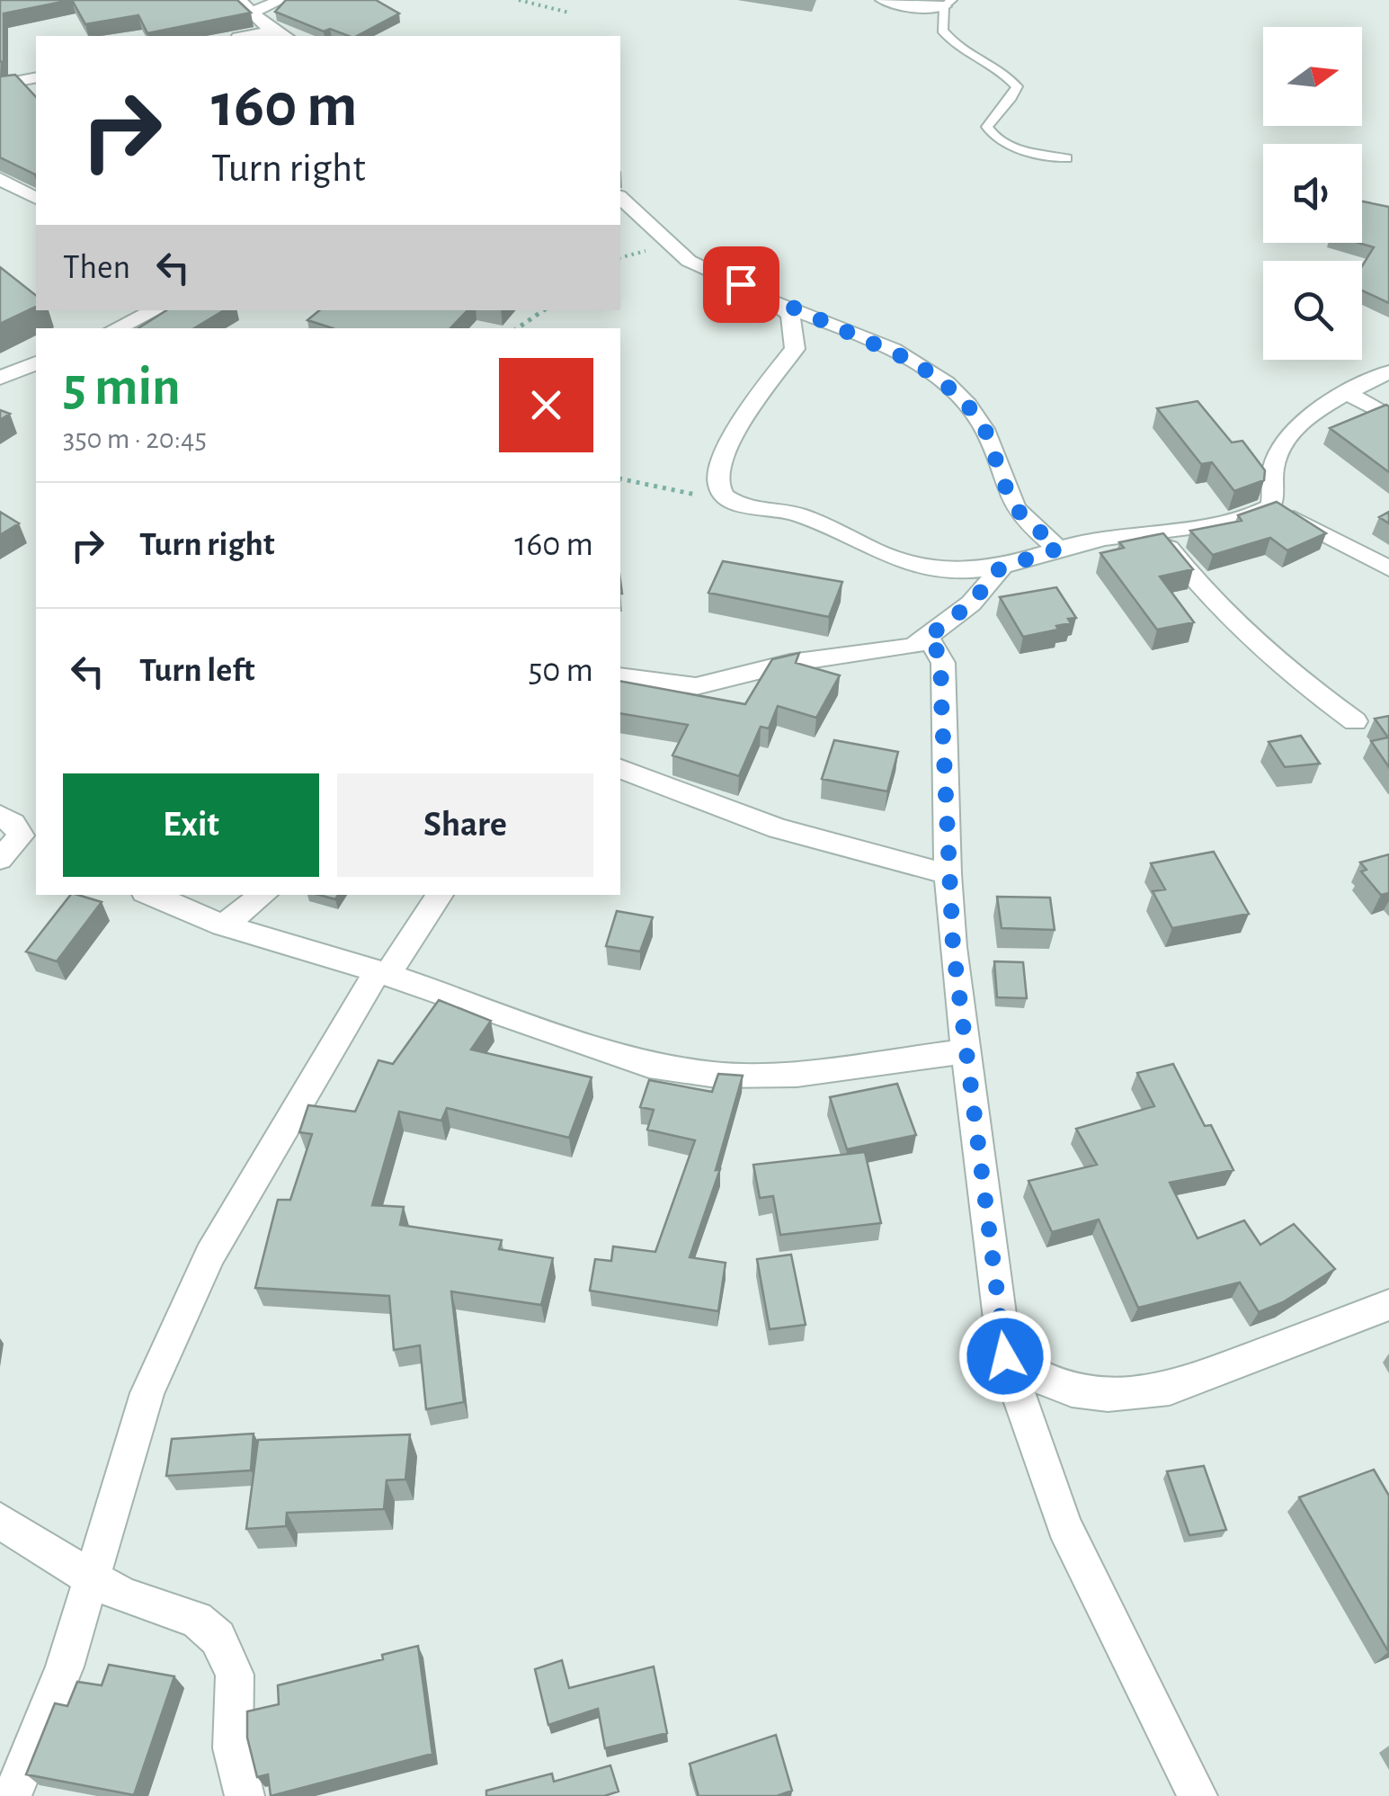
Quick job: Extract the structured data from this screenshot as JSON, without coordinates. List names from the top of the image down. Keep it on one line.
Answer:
{"north":"right","page":{"turn":["160 m","Turn right"],"then":"Then","heading":["5 min","350 m · 20:45"],"list":[{"name":"Turn right","value":"160 m"},{"name":"Turn left","value":"50 m"}],"buttons":["Exit","Share"]}}
